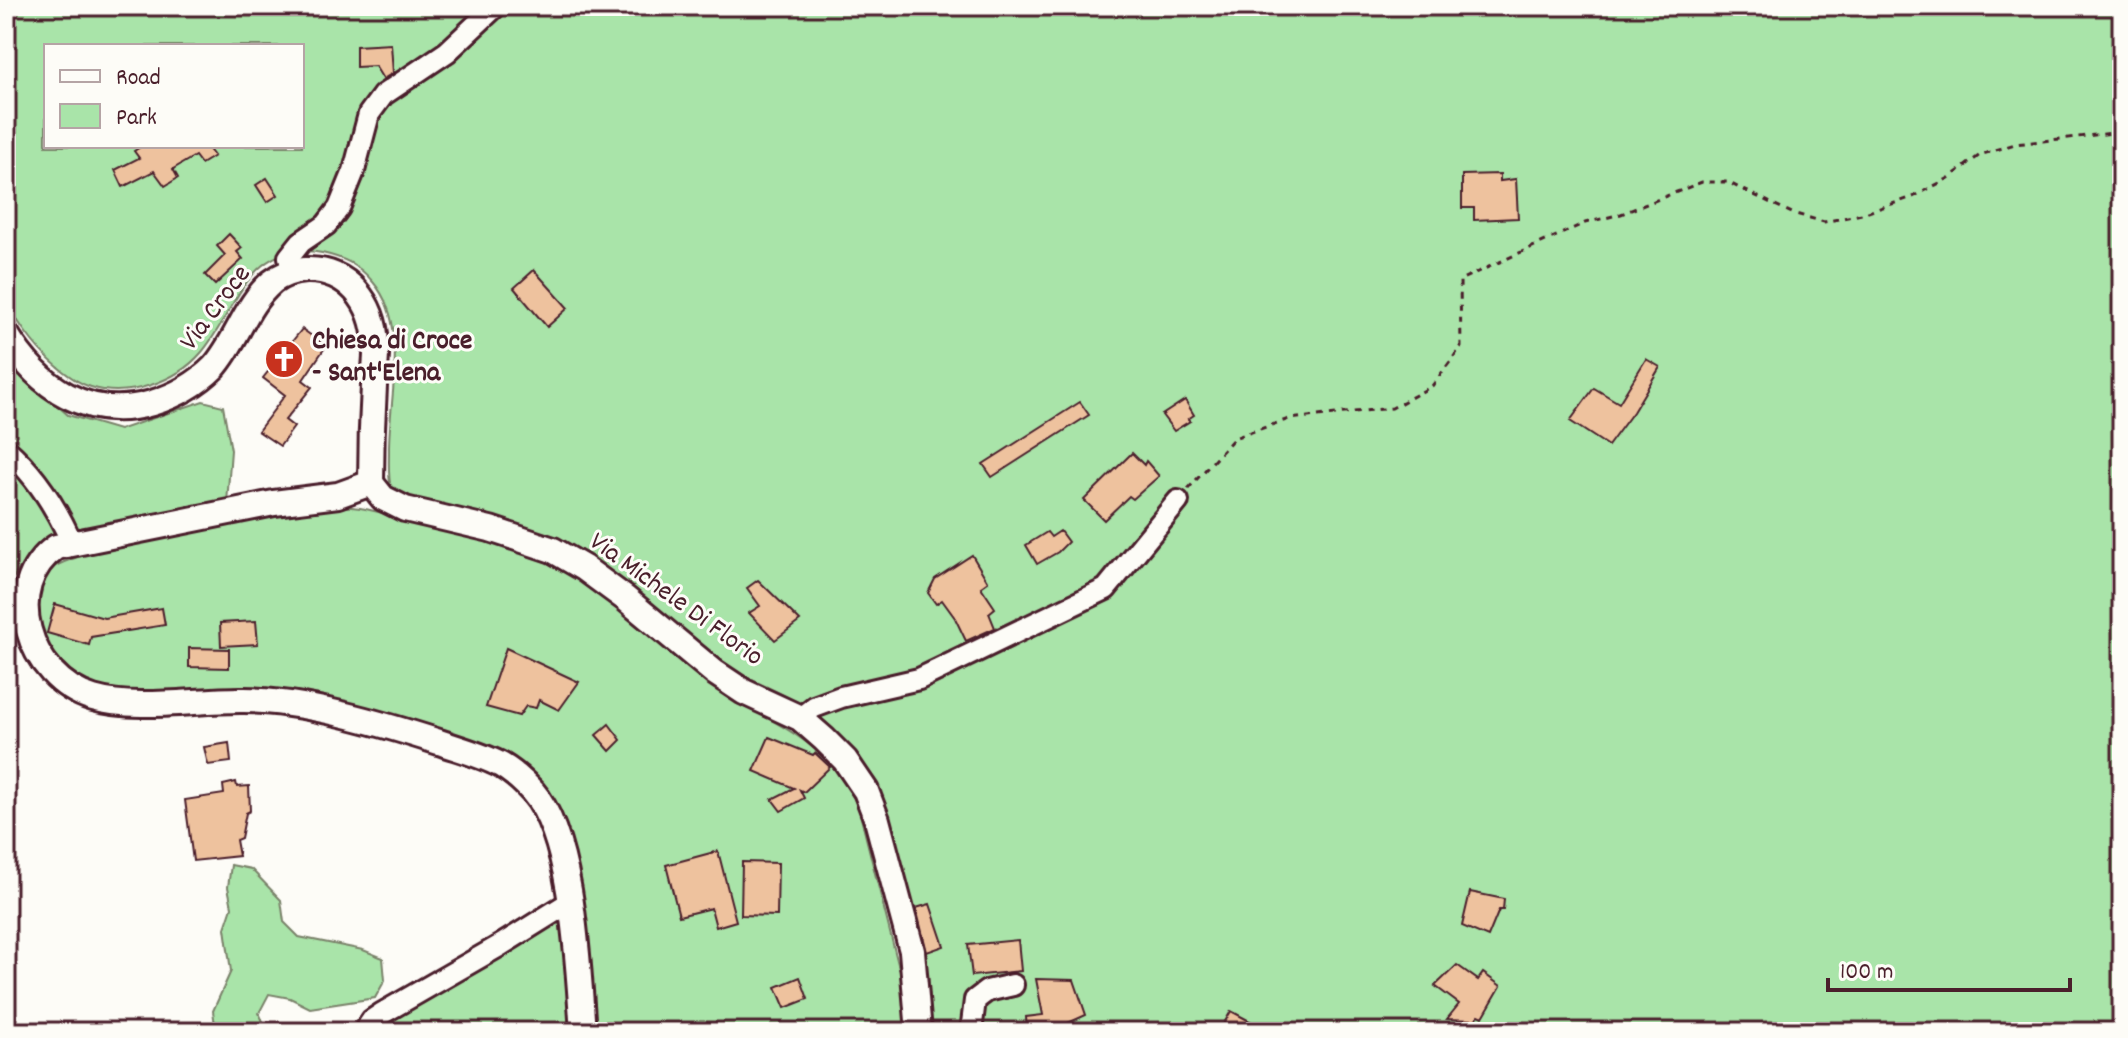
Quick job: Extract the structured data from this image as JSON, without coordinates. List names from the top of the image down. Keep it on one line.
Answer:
{"streets":{"street":["Via Croce","Via Michele Di Florio"]},"crossings":[["Via Croce","Via Michele Di Florio"]],"places":{"church":["Chiesa di Croce - Sant'Elena"]},"legend":["Road","Park"],"scale_bar":"100 m"}
